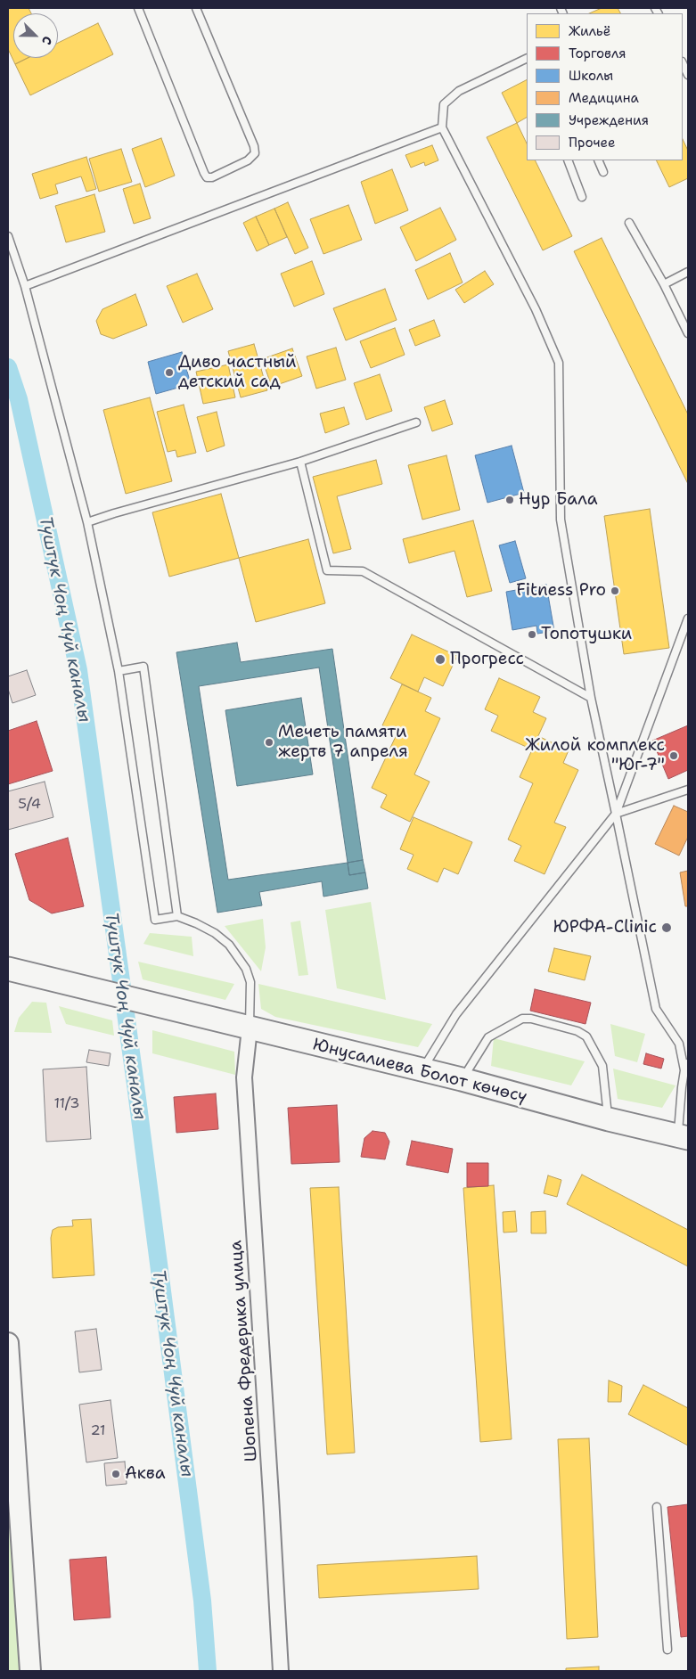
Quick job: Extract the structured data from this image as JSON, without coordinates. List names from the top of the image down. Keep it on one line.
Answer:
{"streets":{"main road":["Юнусалиева Болот көчөсү"],"street":["Шопена Фредерика улица"]},"crossings":[["Юнусалиева Болот көчөсү","Шопена Фредерика улица"]],"water":["Түштүк Чоң Чүй каналы"],"places":["Диво частный детский сад","Нур Бала","Fitness Pro","Топотушки","Прогресс","Мечеть памяти жертв 7 апреля","Жилой комплекс \"Юг-7\"","ЮРФА-Clinic","Аква"],"house_numbers":["5/4","11/3","21"],"legend":["Жильё","Торговля","Школы","Медицина","Учреждения","Прочее"],"north":"bottom right"}
